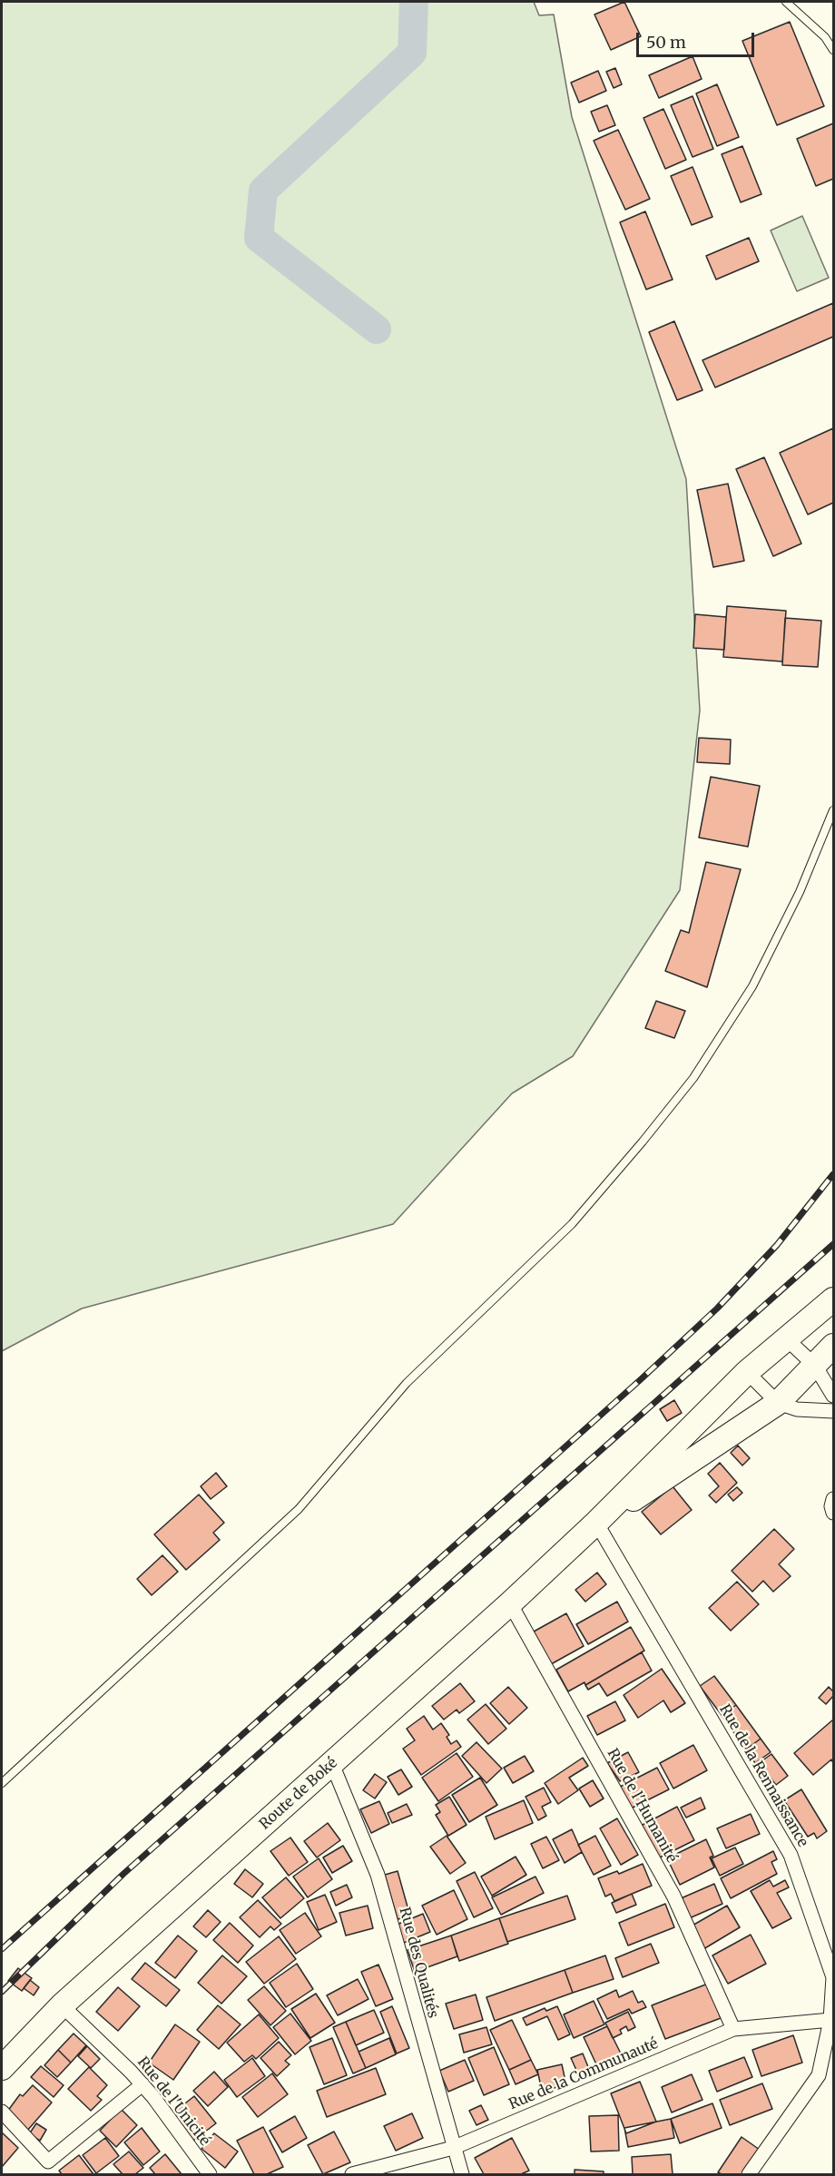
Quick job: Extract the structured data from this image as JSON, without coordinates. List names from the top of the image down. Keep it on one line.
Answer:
{"streets":{"main road":["Route de Boké"],"street":["Rue de la Rennaissance","Rue de l'Humanité","Rue des Qualités","Rue de la Communauté","Rue de l'Unicité"]},"crossings":[["Rue de la Rennaissance","Route de Boké"],["Rue de la Rennaissance","Rue de la Communauté"],["Route de Boké","Rue de l'Humanité"],["Route de Boké","Rue des Qualités"],["Route de Boké","Rue de l'Unicité"],["Rue de l'Humanité","Rue de la Communauté"],["Rue des Qualités","Rue de la Communauté"]],"scale_bar":"50 m"}
